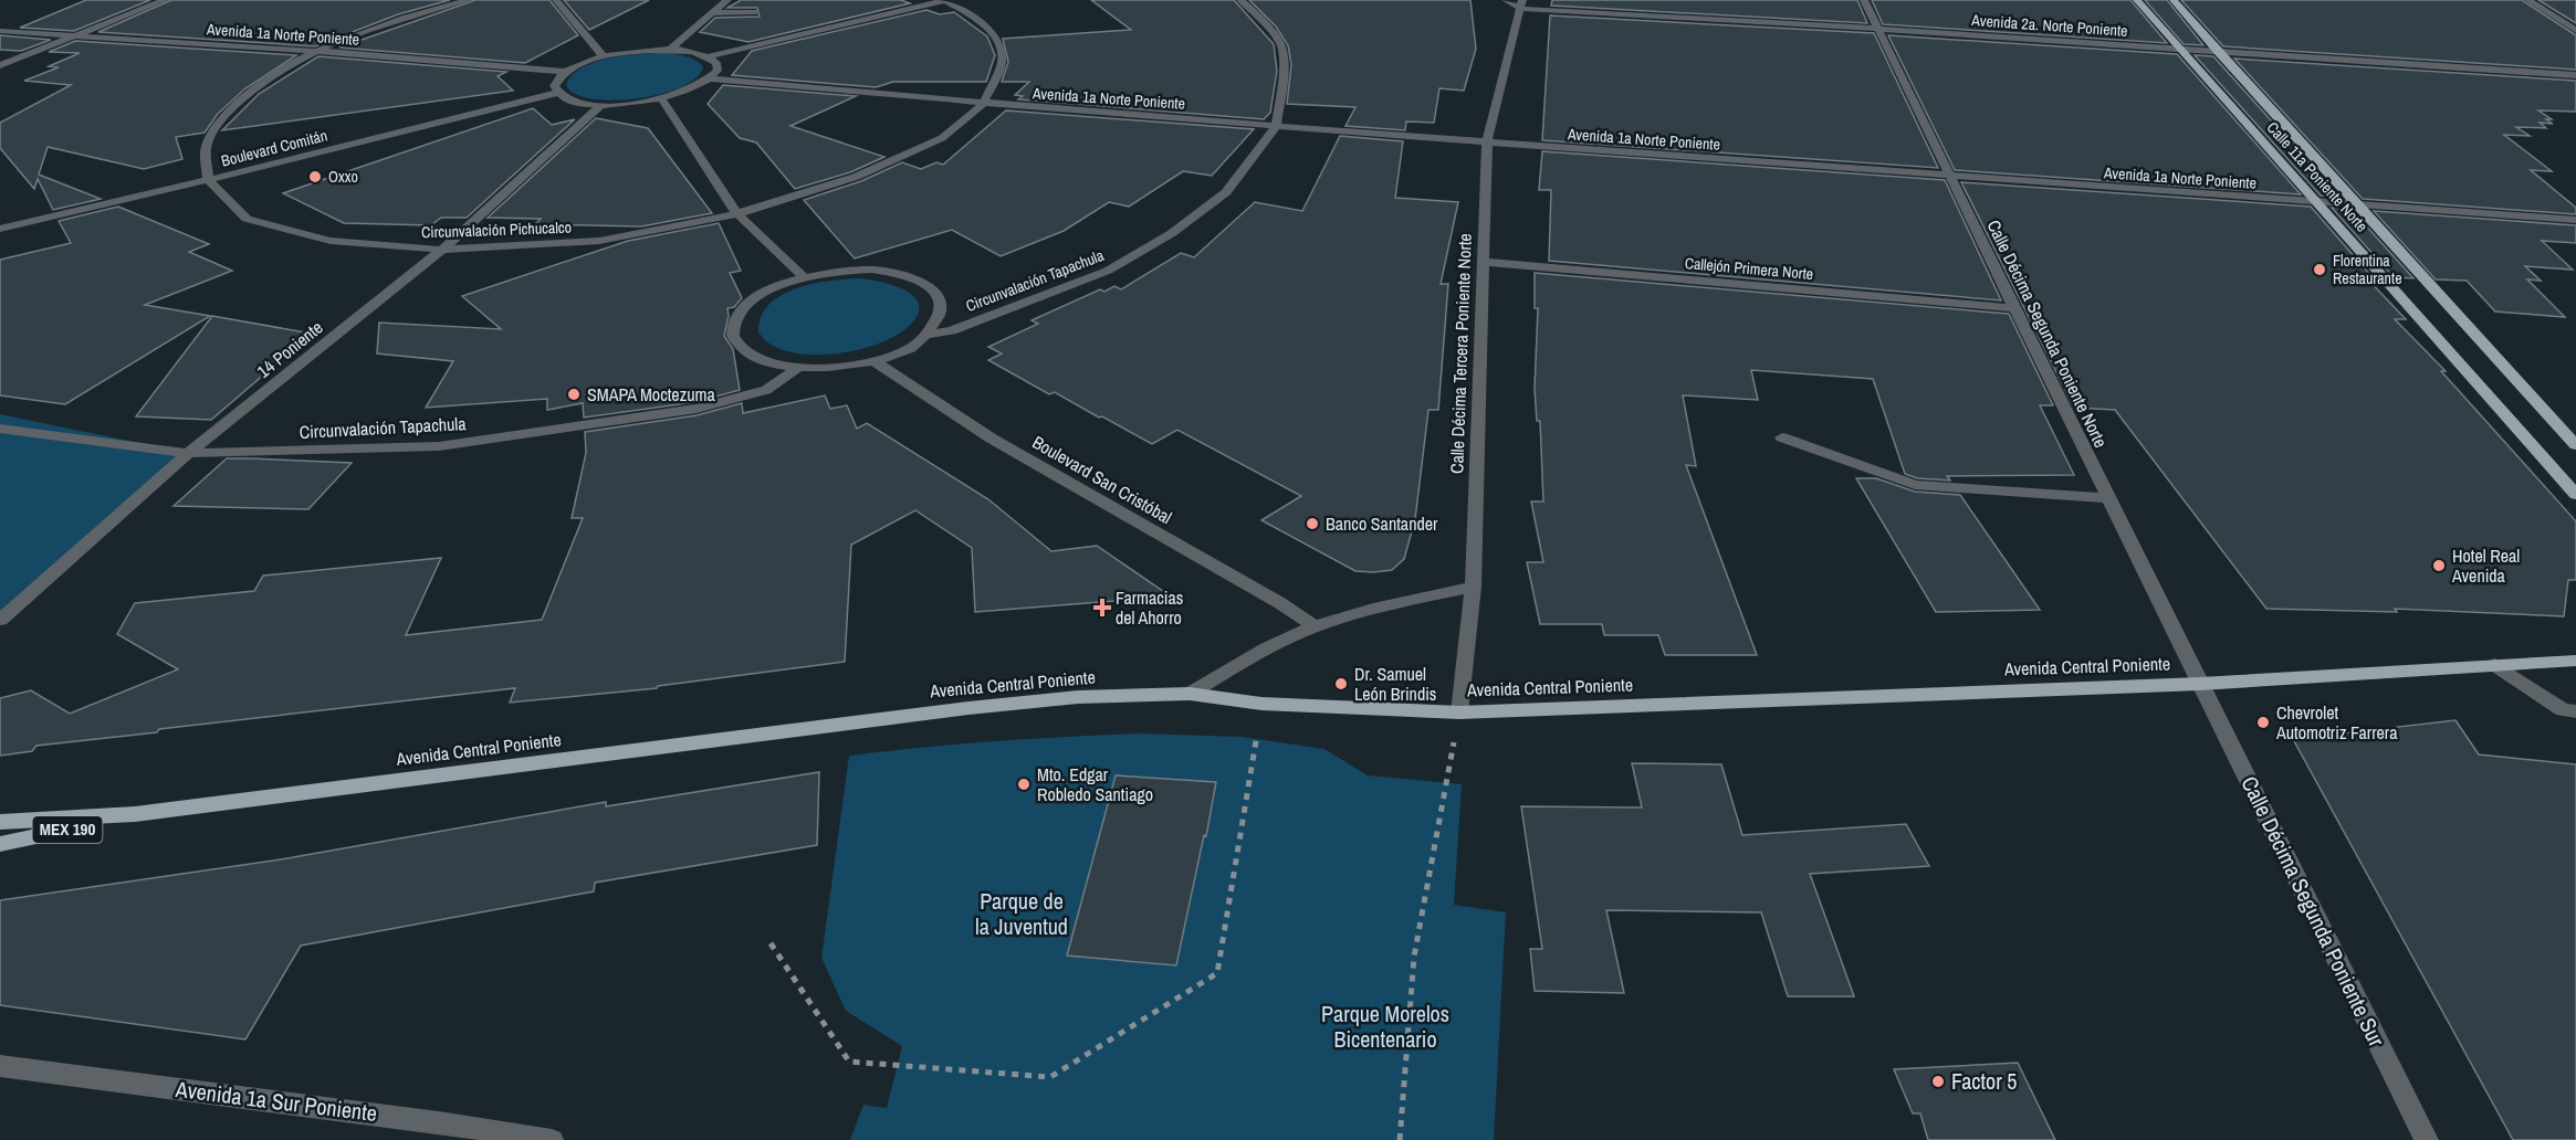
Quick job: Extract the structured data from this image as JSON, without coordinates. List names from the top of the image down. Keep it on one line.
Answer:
{"streets":{"main road":["Calle 11a Poniente Norte","Avenida Central Poniente","MEX 190"],"street":["Avenida 2a. Norte Poniente","Avenida 1a Norte Poniente","Boulevard Comitán","Circunvalación Pichucalco","Callejón Primera Norte","Circunvalación Tapachula","Calle Décima Segunda Poniente Norte","14 Poniente","Calle Décima Tercera Poniente Norte","Boulevard San Cristóbal","Calle Décima Segunda Poniente Sur","Avenida 1a Sur Poniente"]},"crossings":[["Avenida 2a. Norte Poniente","Calle 11a Poniente Norte"],["Avenida 2a. Norte Poniente","Calle Décima Segunda Poniente Norte"],["Avenida 2a. Norte Poniente","Calle Décima Tercera Poniente Norte"],["Avenida 1a Norte Poniente","Calle 11a Poniente Norte"],["Avenida 1a Norte Poniente","Circunvalación Pichucalco"],["Avenida 1a Norte Poniente","Circunvalación Tapachula"],["Avenida 1a Norte Poniente","Calle Décima Segunda Poniente Norte"],["Avenida 1a Norte Poniente","Calle Décima Tercera Poniente Norte"],["Boulevard Comitán","Circunvalación Pichucalco"],["Circunvalación Pichucalco","14 Poniente"],["Callejón Primera Norte","Calle Décima Segunda Poniente Norte"],["Callejón Primera Norte","Calle Décima Tercera Poniente Norte"],["Circunvalación Tapachula","14 Poniente"],["Calle Décima Segunda Poniente Norte","Avenida Central Poniente"],["Calle Décima Segunda Poniente Norte","Calle Décima Segunda Poniente Sur"],["Calle Décima Tercera Poniente Norte","Avenida Central Poniente"],["Avenida Central Poniente","MEX 190"],["Avenida Central Poniente","Calle Décima Segunda Poniente Sur"]],"parks":["Parque de la Juventud","Parque Morelos Bicentenario"],"places":{"other":["Oxxo","Florentina Restaurante","SMAPA Moctezuma","Banco Santander","Hotel Real Avenida","Dr. Samuel León Brindis","Chevrolet Automotriz Farrera","Mto. Edgar Robledo Santiago","Factor 5"],"health":["Farmacias del Ahorro"]}}
